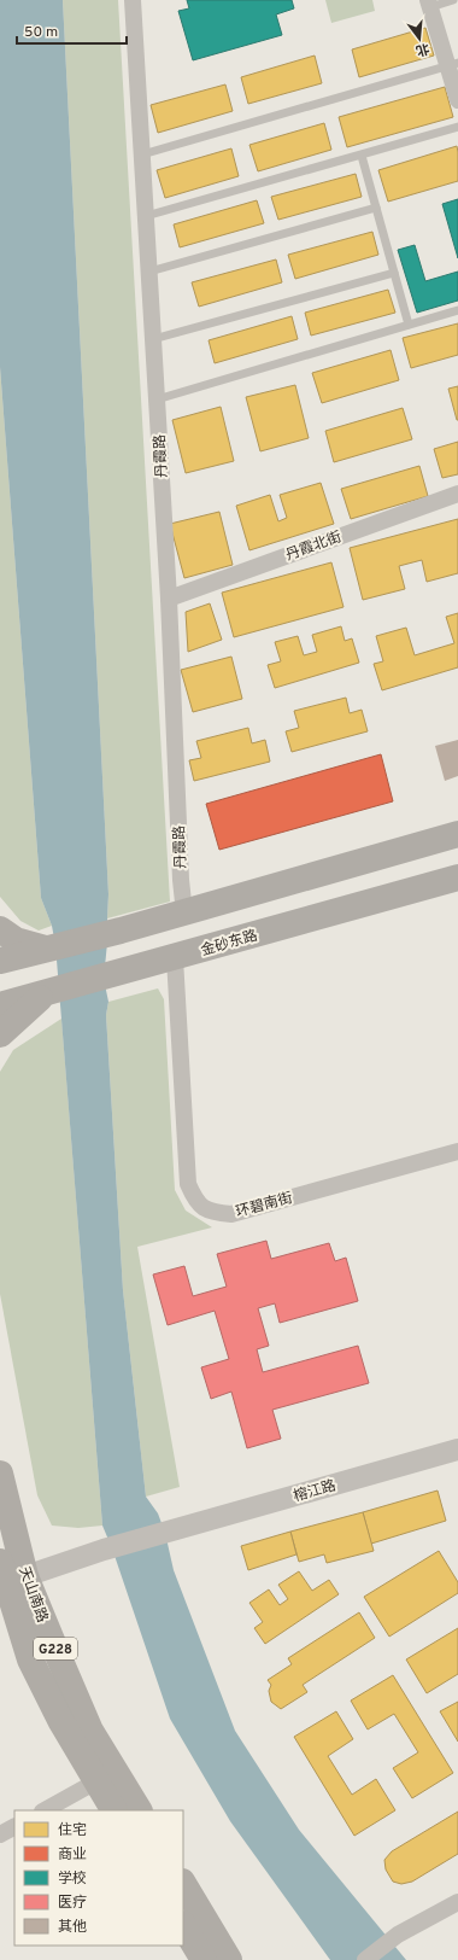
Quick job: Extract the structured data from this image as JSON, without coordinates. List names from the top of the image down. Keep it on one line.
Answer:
{"streets":{"main road":["金砂东路","天山南路","G228"],"street":["丹霞路","丹霞北街","环碧南街","榕江路"]},"crossings":[["丹霞路","丹霞北街"],["金砂东路","环碧南街"],["榕江路","天山南路"]],"legend":["住宅","商业","学校","医疗","其他"],"scale_bar":"50 m","north":"bottom"}
